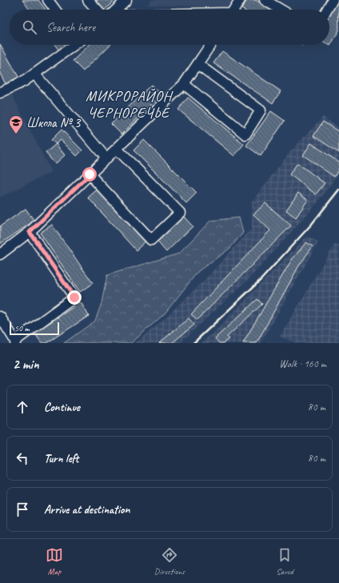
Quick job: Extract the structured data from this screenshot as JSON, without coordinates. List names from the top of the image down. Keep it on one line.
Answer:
{"districts":["МИКРОРАЙОН ЧЕРНОРЕЧЬЕ"],"places":{"school or university":["Школа № 3"]},"scale_bar":"50 m","page":{"search":"Search here","scale":"50 m","heading":["2 min","Walk · 160 m"],"list":[["Continue","80 m"],["Turn left","80 m"],"Arrive at destination"],"nav":["Map","Directions","Saved"]}}
